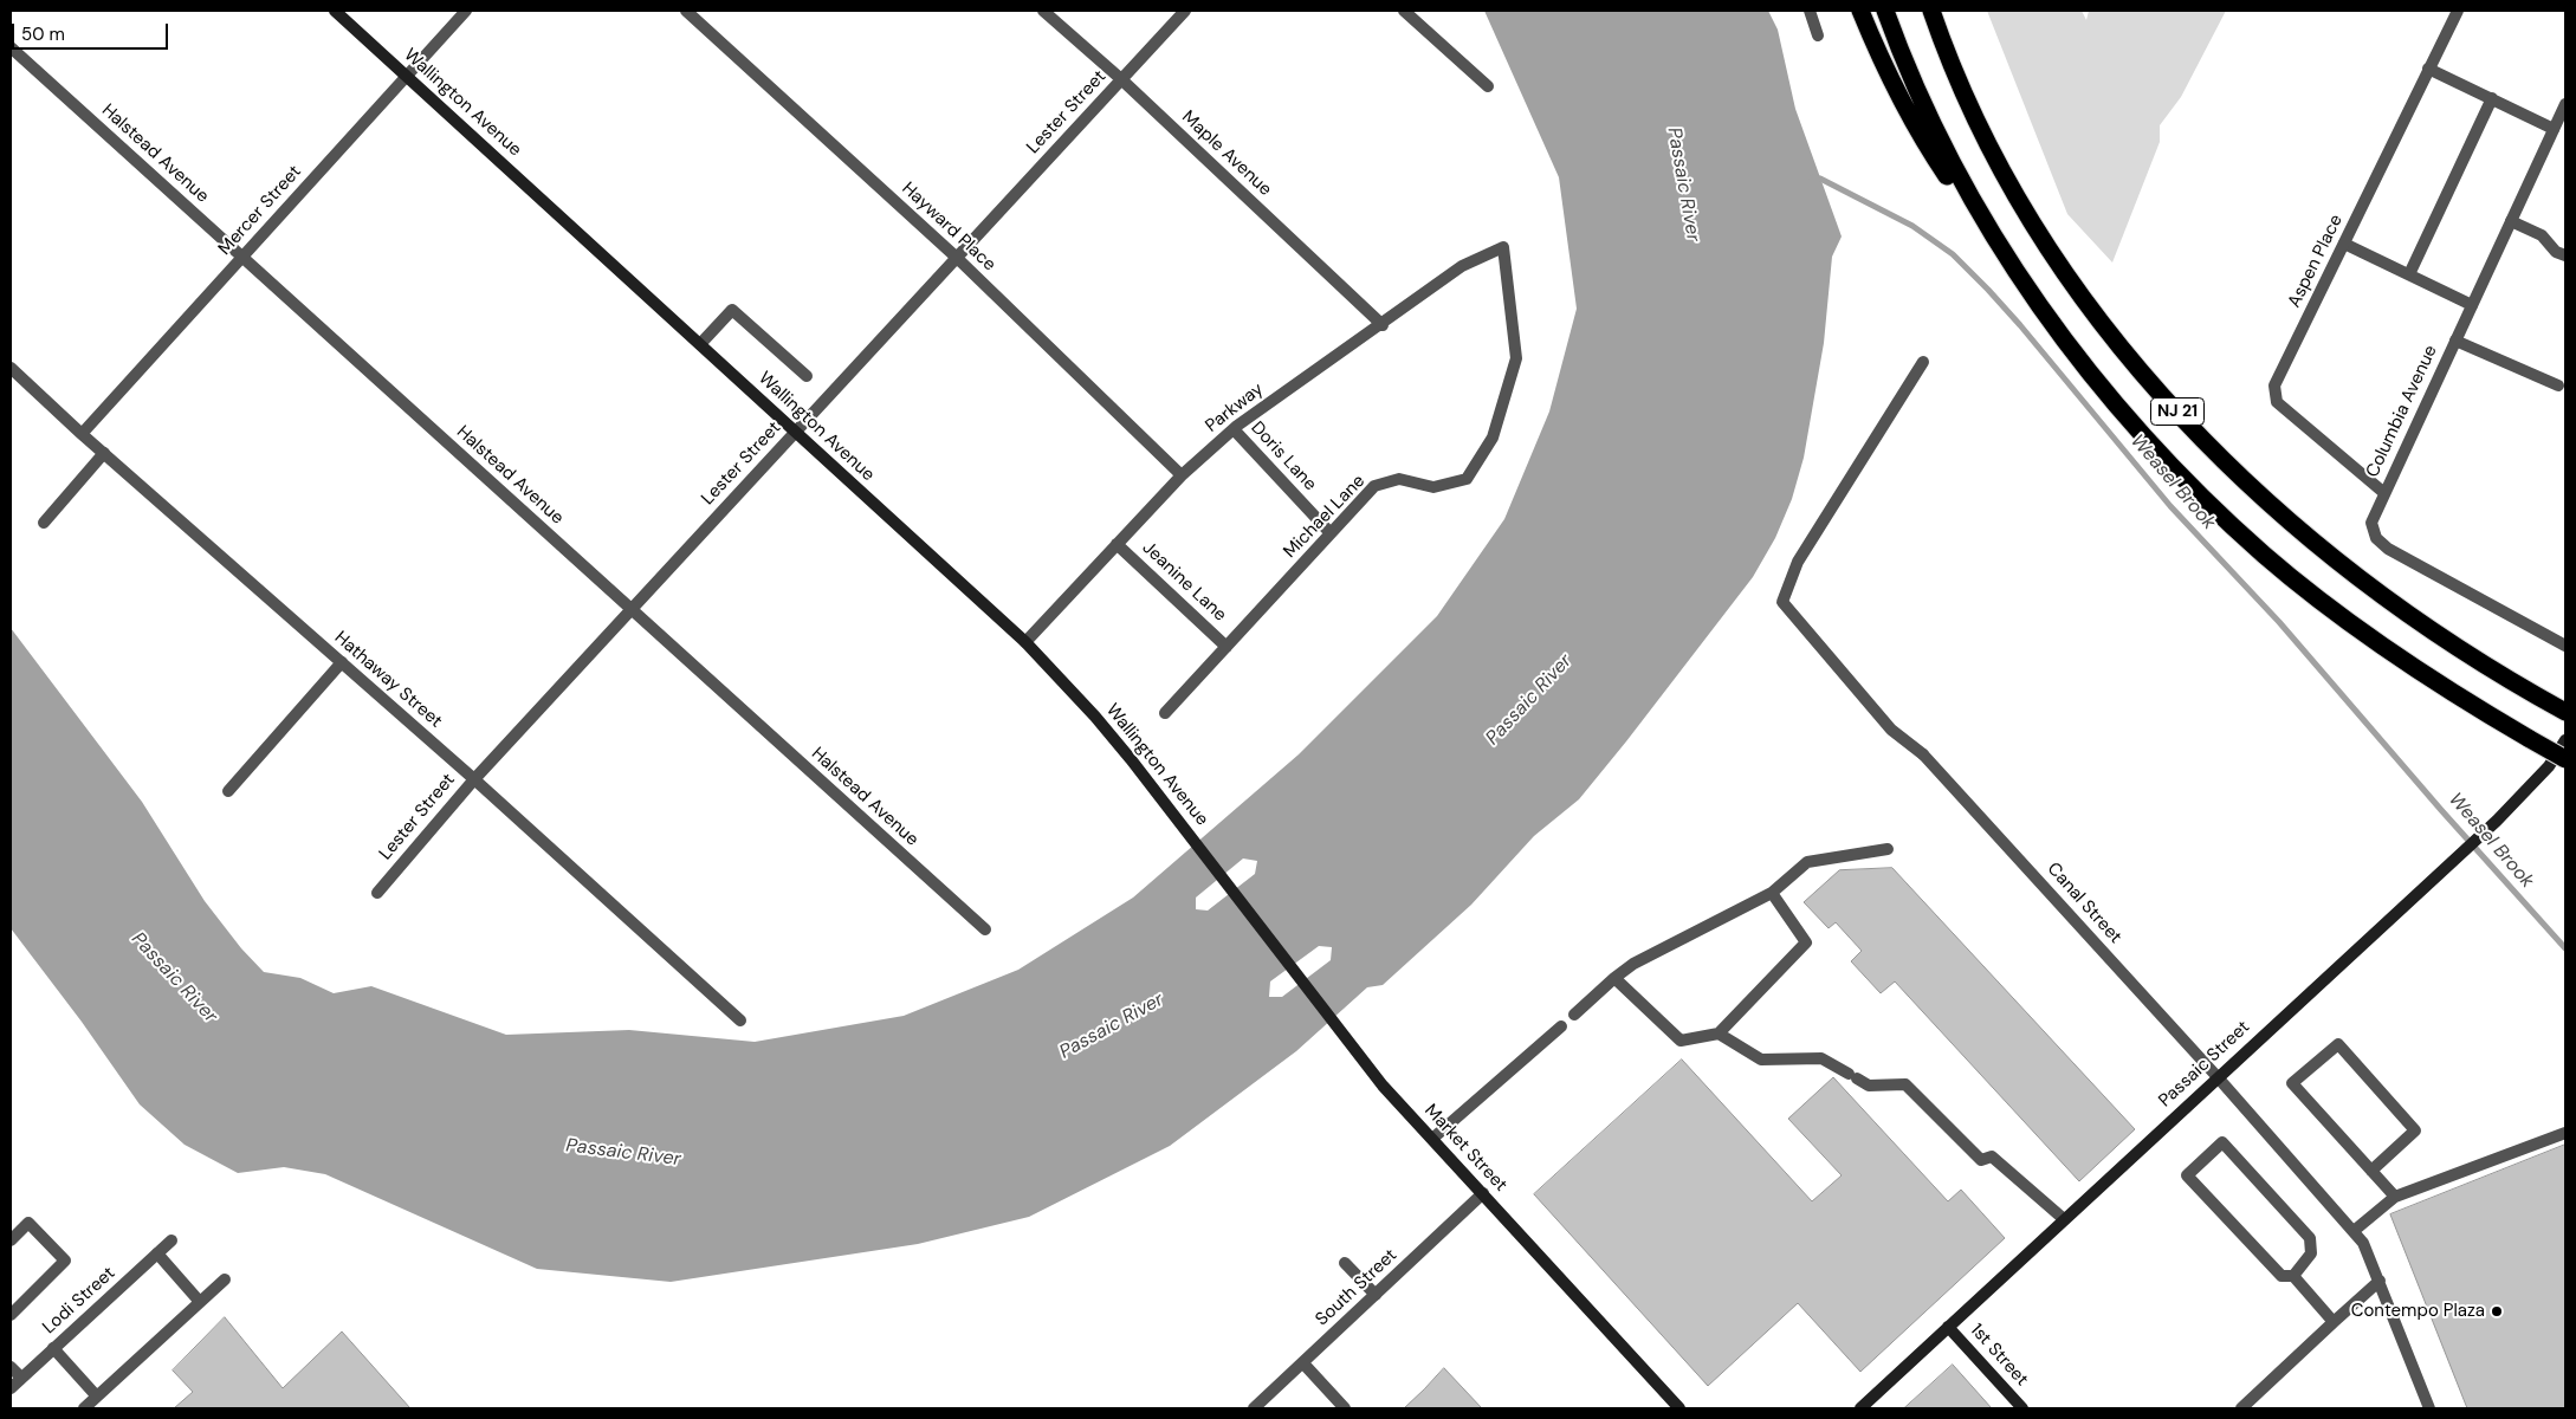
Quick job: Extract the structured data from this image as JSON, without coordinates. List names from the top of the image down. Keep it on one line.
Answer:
{"streets":{"highway":["NJ 21"],"street":["Wallington Avenue","Lester Street","Halstead Avenue","Maple Avenue","Mercer Street","Hayward Place","Aspen Place","Parkway","Columbia Avenue","Doris Lane","Michael Lane","Jeanine Lane","Hathaway Street","Canal Street","Passaic Street","Market Street","South Street","Lodi Street","1st Street"]},"crossings":[["Wallington Avenue","Lester Street"],["Wallington Avenue","Mercer Street"],["Wallington Avenue","Parkway"],["Wallington Avenue","Market Street"],["Lester Street","Halstead Avenue"],["Lester Street","Maple Avenue"],["Lester Street","Hayward Place"],["Lester Street","Hathaway Street"],["Halstead Avenue","Mercer Street"],["Maple Avenue","Parkway"],["Mercer Street","Hathaway Street"],["Hayward Place","Parkway"],["Aspen Place","Columbia Avenue"],["Parkway","Doris Lane"],["Parkway","Michael Lane"],["Parkway","Jeanine Lane"],["Doris Lane","Michael Lane"],["Michael Lane","Jeanine Lane"],["Canal Street","Passaic Street"],["Passaic Street","1st Street"],["Market Street","South Street"]],"water":["Passaic River","Weasel Brook"],"places":["Contempo Plaza"],"scale_bar":"50 m"}
